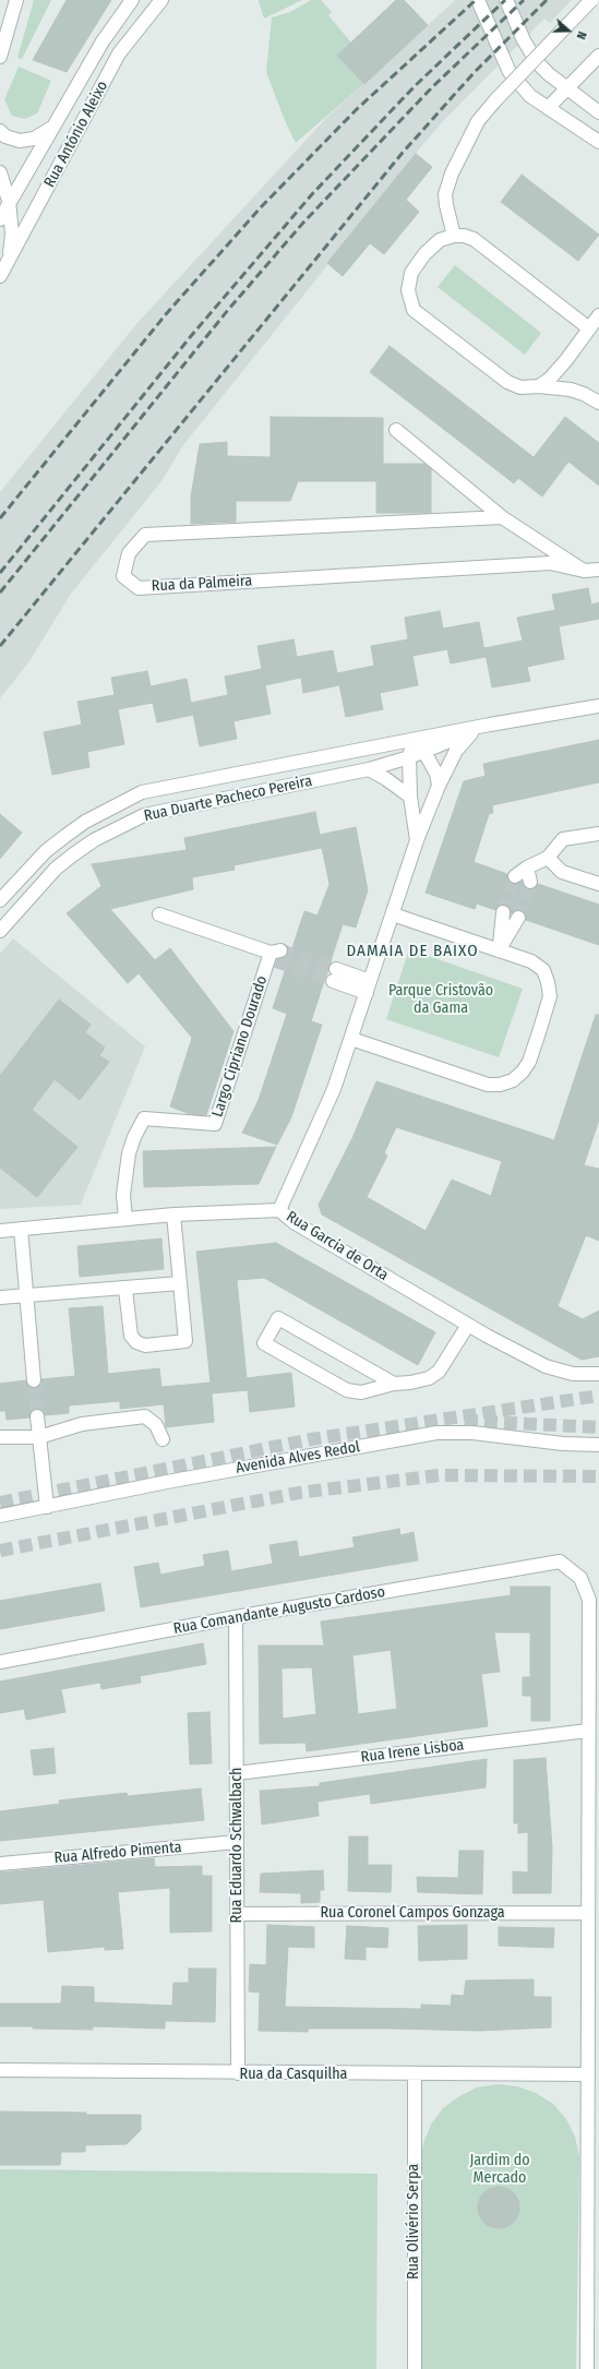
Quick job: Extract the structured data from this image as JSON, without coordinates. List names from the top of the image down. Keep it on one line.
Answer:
{"streets":{"street":["Rua António Aleixo","Rua da Palmeira","Rua Duarte Pacheco Pereira","Largo Cipriano Dourado","Rua Garcia de Orta","Avenida Alves Redol","Rua Comandante Augusto Cardoso","Rua Irene Lisboa","Rua Eduardo Schwalbach","Rua Alfredo Pimenta","Rua Coronel Campos Gonzaga","Rua da Casquilha","Rua Olivério Serpa"]},"crossings":[["Largo Cipriano Dourado","Rua Garcia de Orta"],["Rua Comandante Augusto Cardoso","Rua Irene Lisboa"],["Rua Comandante Augusto Cardoso","Rua Eduardo Schwalbach"],["Rua Irene Lisboa","Rua Eduardo Schwalbach"],["Rua Eduardo Schwalbach","Rua Alfredo Pimenta"],["Rua Eduardo Schwalbach","Rua Coronel Campos Gonzaga"],["Rua Eduardo Schwalbach","Rua da Casquilha"],["Rua da Casquilha","Rua Olivério Serpa"]],"districts":["DAMAIA DE BAIXO"],"parks":["Parque Cristovão da Gama","Jardim do Mercado"],"north":"right"}
